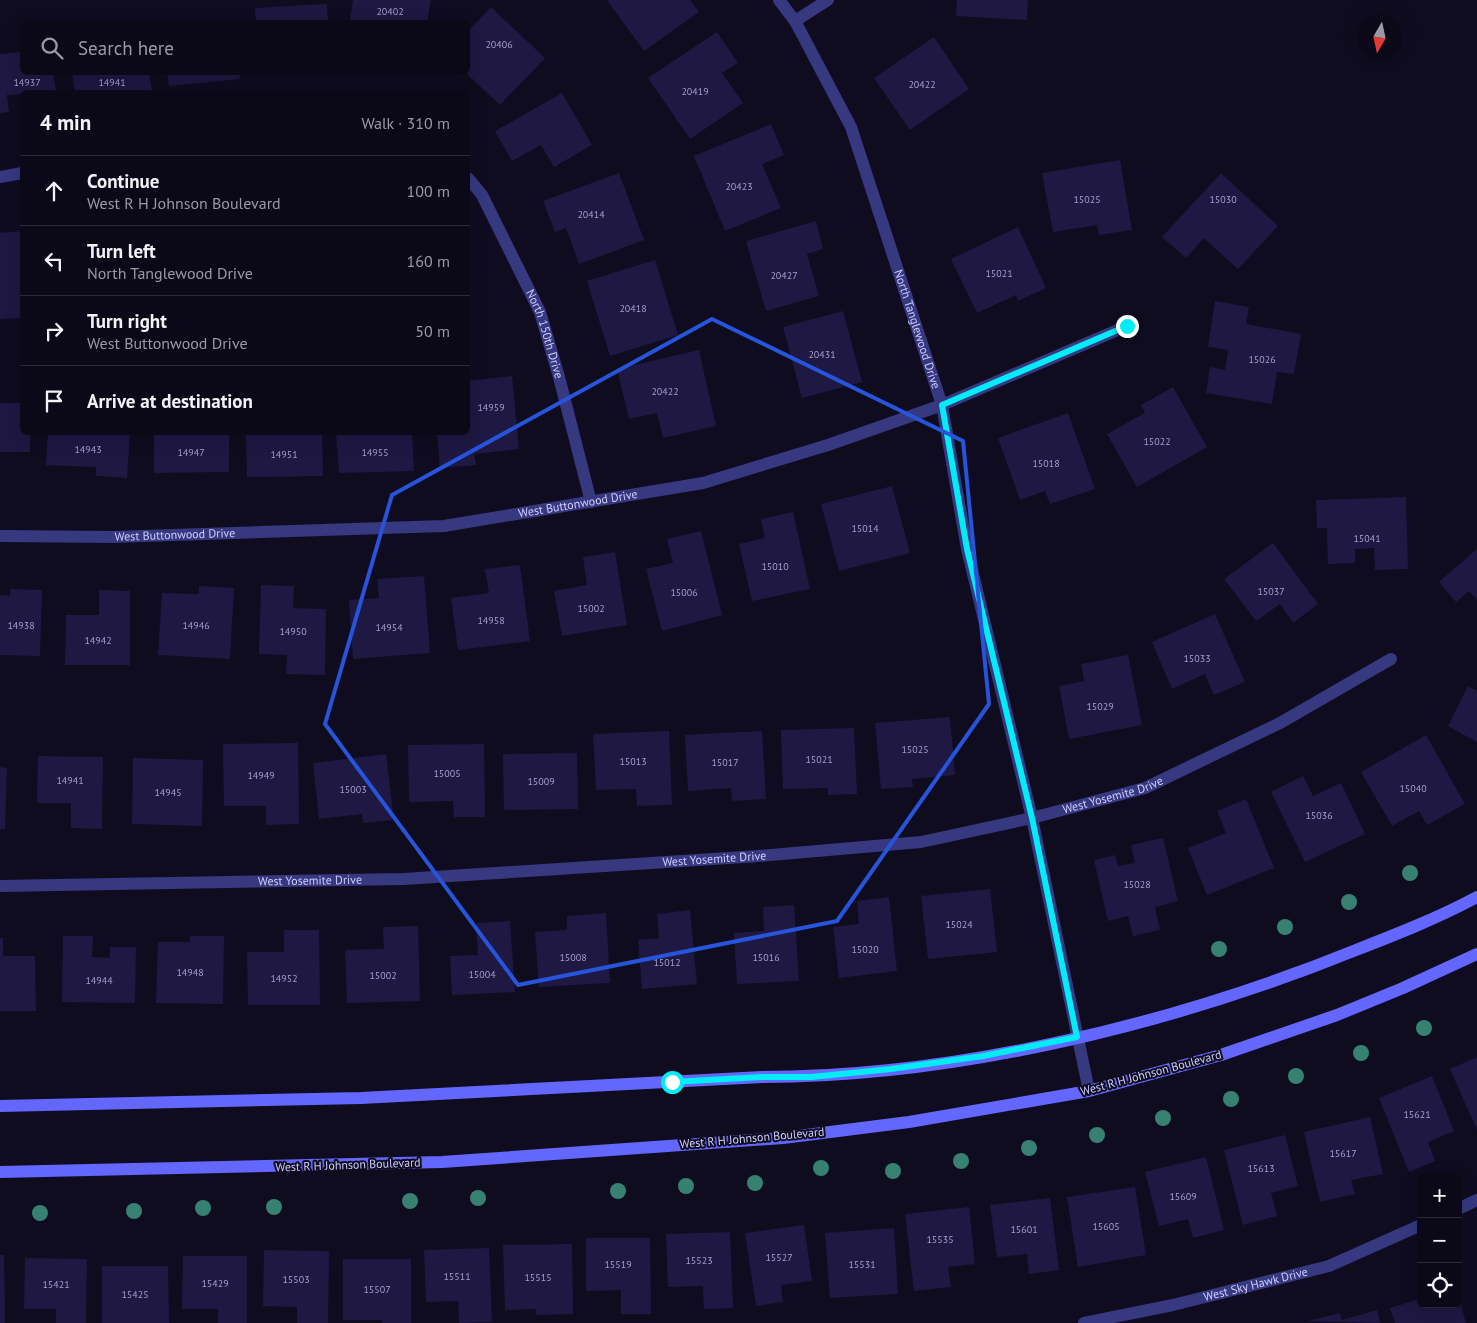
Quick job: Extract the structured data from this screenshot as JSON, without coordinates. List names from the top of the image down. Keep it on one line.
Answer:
{"streets":{"main road":["West R H Johnson Boulevard"],"street":["North Tanglewood Drive","North 150th Drive","West Buttonwood Drive","West Yosemite Drive","West Sky Hawk Drive"]},"crossings":[["North Tanglewood Drive","West Buttonwood Drive"],["North Tanglewood Drive","West Yosemite Drive"],["North Tanglewood Drive","West R H Johnson Boulevard"],["North 150th Drive","West Buttonwood Drive"]],"house_numbers":["20402","20406","14937","14941","20422","20419","20423","15025","15030","20414","15021","20427","20418","20431","15026","20422","14959","15022","14943","14947","14955","14951","15018","15014","15041","15010","15037","15006","15002","14958","14938","14946","14954","14950","14942","15033","15029","15025","15021","15013","15017","15005","14949","14941","15009","15040","15003","14945","15036","15028","15024","15020","15008","15016","15012","14948","15004","15002","14952","14944","15621","15617","15613","15609","15605","15601","15535","15527","15523","15519","15531","15511","15515","15503","15429","15421","15507","15425"],"north":"bottom","page":{"search":"Search here","heading":["4 min","Walk · 310 m"],"list":[["Continue","West R H Johnson Boulevard","100 m"],["Turn left","North Tanglewood Drive","160 m"],["Turn right","West Buttonwood Drive","50 m"],"Arrive at destination"],"map_buttons":["+","−"]}}
